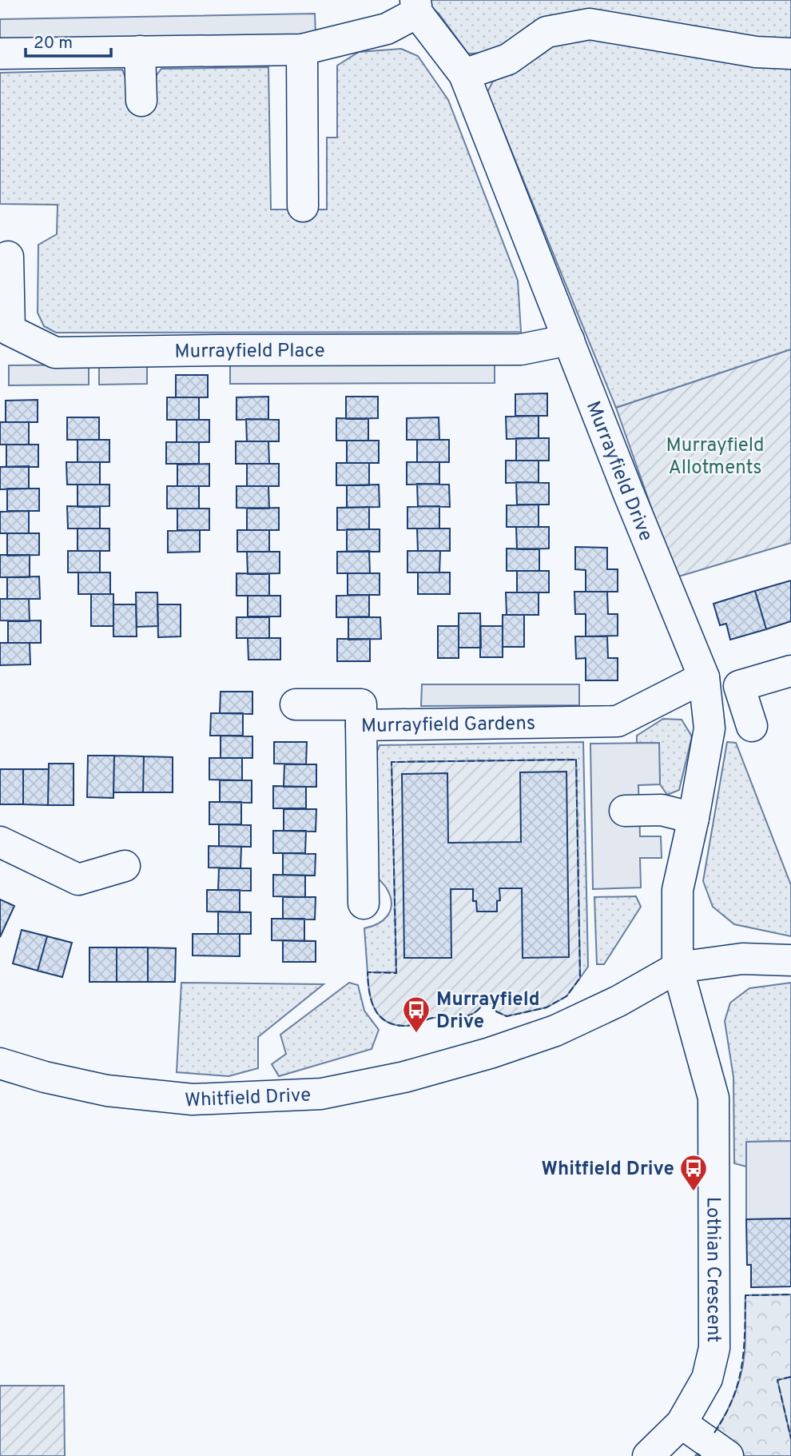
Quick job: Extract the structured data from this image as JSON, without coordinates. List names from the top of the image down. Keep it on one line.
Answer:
{"streets":{"street":["Murrayfield Place","Murrayfield Drive","Murrayfield Gardens","Whitfield Drive","Lothian Crescent"]},"crossings":[["Murrayfield Place","Murrayfield Drive"],["Murrayfield Drive","Murrayfield Gardens"],["Murrayfield Drive","Whitfield Drive"],["Murrayfield Drive","Lothian Crescent"],["Whitfield Drive","Lothian Crescent"]],"parks":["Murrayfield Allotments"],"places":{"bus stop":["Murrayfield Drive","Whitfield Drive"]},"scale_bar":"20 m"}
